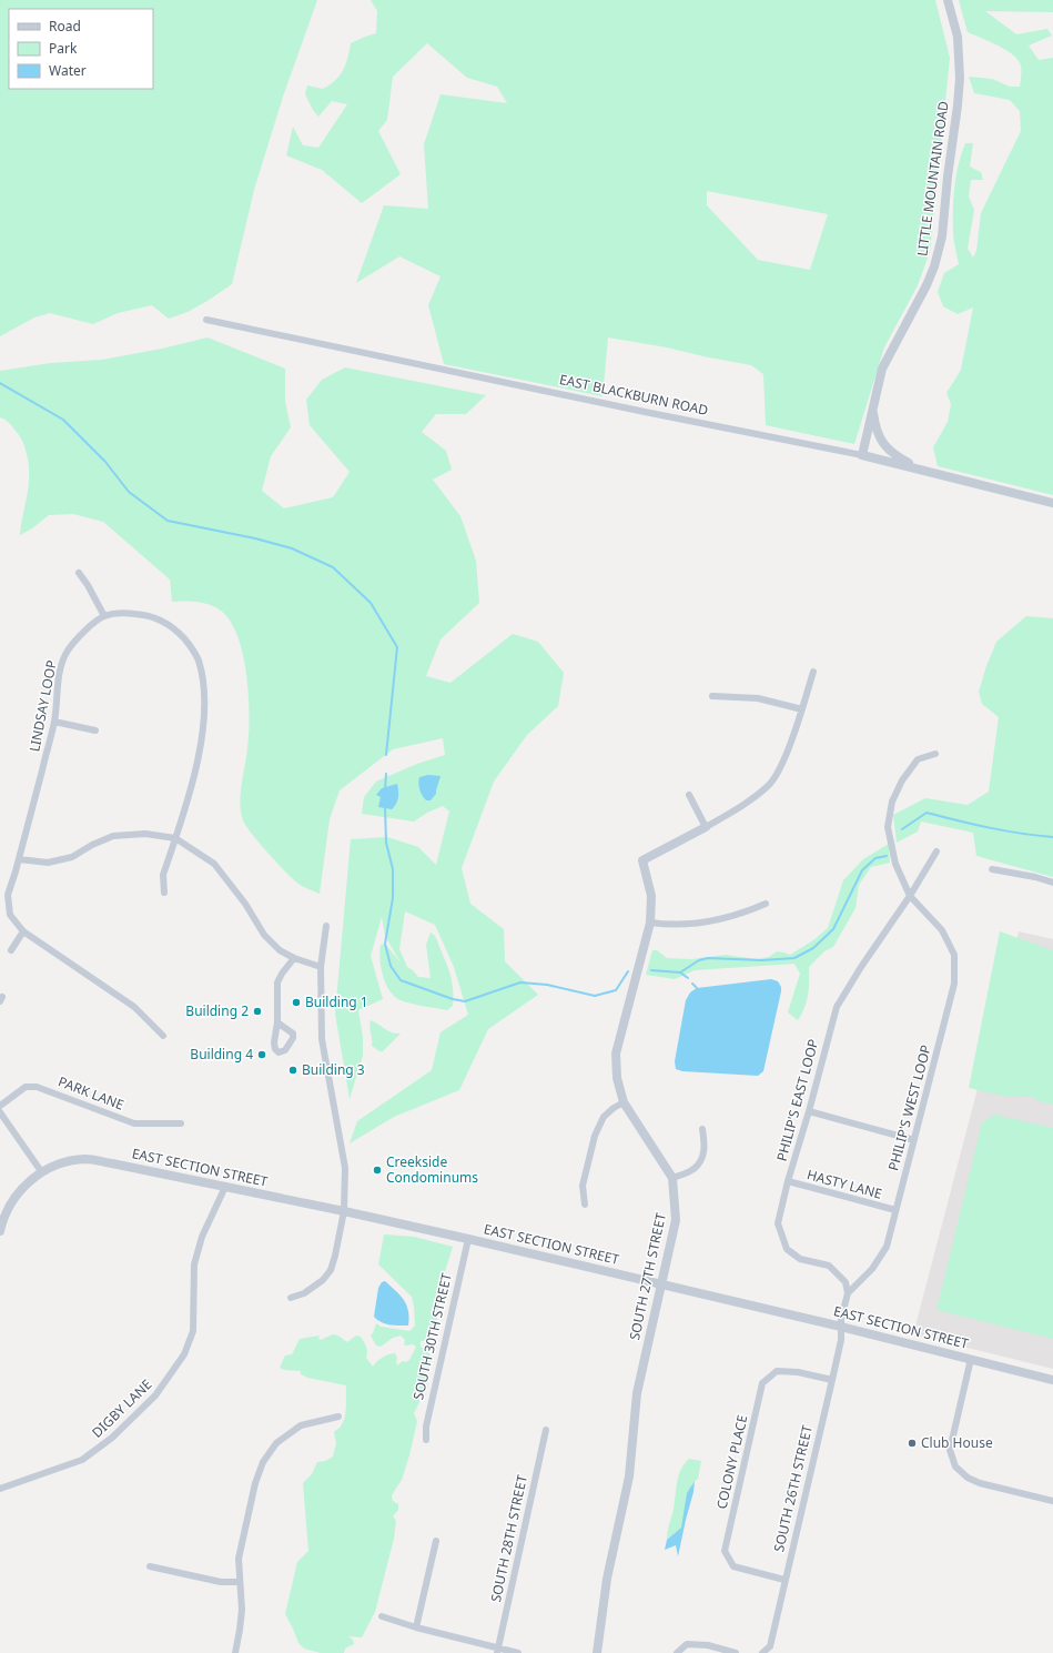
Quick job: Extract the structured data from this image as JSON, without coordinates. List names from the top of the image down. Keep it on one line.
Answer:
{"streets":{"street":["LITTLE MOUNTAIN ROAD","EAST BLACKBURN ROAD","LINDSAY LOOP","PARK LANE","PHILIP'S EAST LOOP","PHILIP'S WEST LOOP","EAST SECTION STREET","HASTY LANE","SOUTH 27TH STREET","SOUTH 30TH STREET","DIGBY LANE","COLONY PLACE","SOUTH 26TH STREET","SOUTH 28TH STREET"]},"crossings":[["LITTLE MOUNTAIN ROAD","EAST BLACKBURN ROAD"],["PHILIP'S EAST LOOP","PHILIP'S WEST LOOP"],["PHILIP'S EAST LOOP","HASTY LANE"],["PHILIP'S WEST LOOP","EAST SECTION STREET"],["PHILIP'S WEST LOOP","HASTY LANE"],["PHILIP'S WEST LOOP","SOUTH 26TH STREET"],["EAST SECTION STREET","SOUTH 27TH STREET"],["EAST SECTION STREET","SOUTH 30TH STREET"],["EAST SECTION STREET","DIGBY LANE"],["EAST SECTION STREET","SOUTH 26TH STREET"],["COLONY PLACE","SOUTH 26TH STREET"]],"places":["Building 1","Building 2","Building 4","Building 3","Creekside Condominums","Club House"],"legend":["Road","Park","Water"]}
